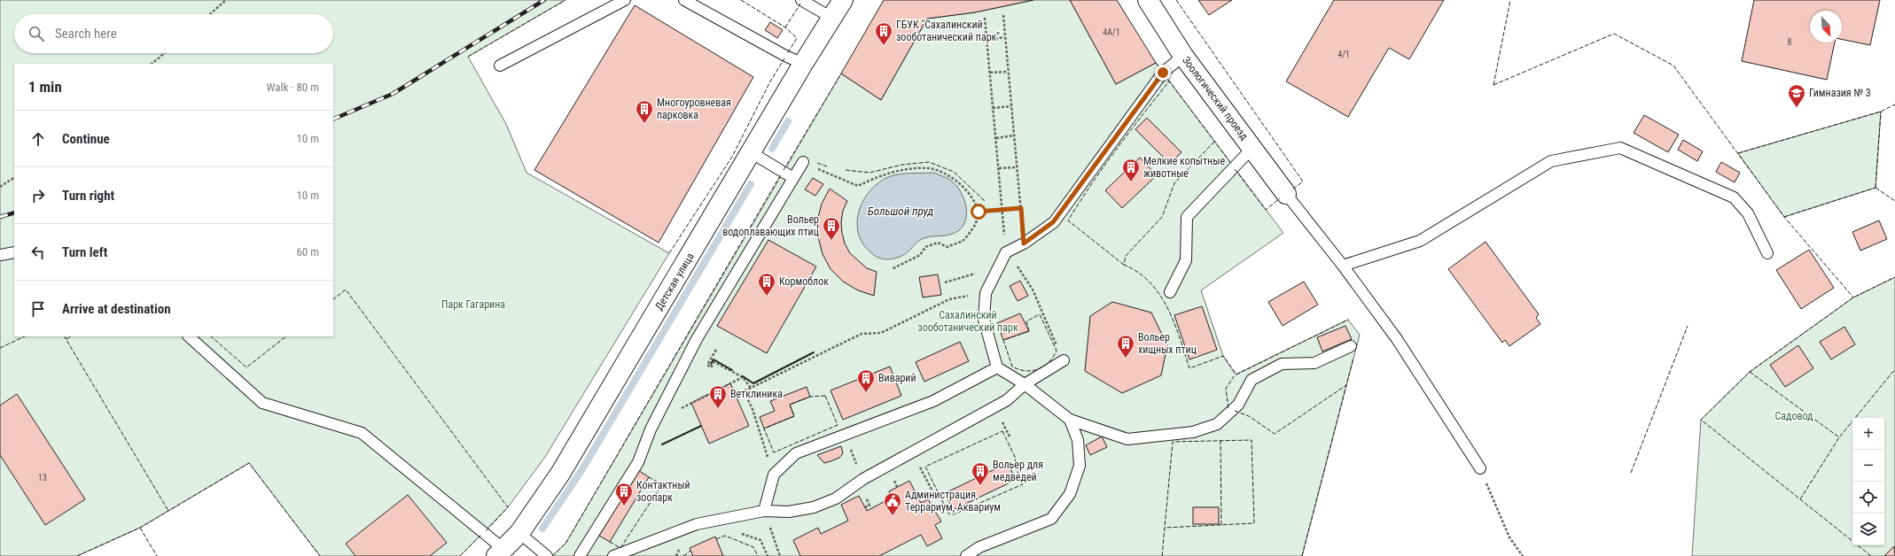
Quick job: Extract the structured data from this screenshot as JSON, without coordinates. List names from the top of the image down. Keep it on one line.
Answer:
{"streets":{"street":["Зоологический проезд","Детская улица"]},"water":["Большой пруд"],"parks":["Парк Гагарина","Сахалинский зооботанический парк","Садовод"],"places":{"building":["ГБУК \"Сахалинский зооботанический парк\"","Многоуровневая парковка","Мелкие копытные животные","Вольер водоплавающих птиц","Кормоблок","Вольер хищных птиц","Виварий","Ветклиника","Вольер для медведей","Контактный зоопарк"],"school or university":["Гимназия № 3"],"public building":["Администрация, Террариум, Аквариум"]},"house_numbers":["4А/1","8","4/1","13"],"north":"bottom right","page":{"search":"Search here","heading":["1 min","Walk · 80 m"],"list":[["Continue","10 m"],["Turn right","10 m"],["Turn left","60 m"],"Arrive at destination"],"map_buttons":["+","−"]}}
